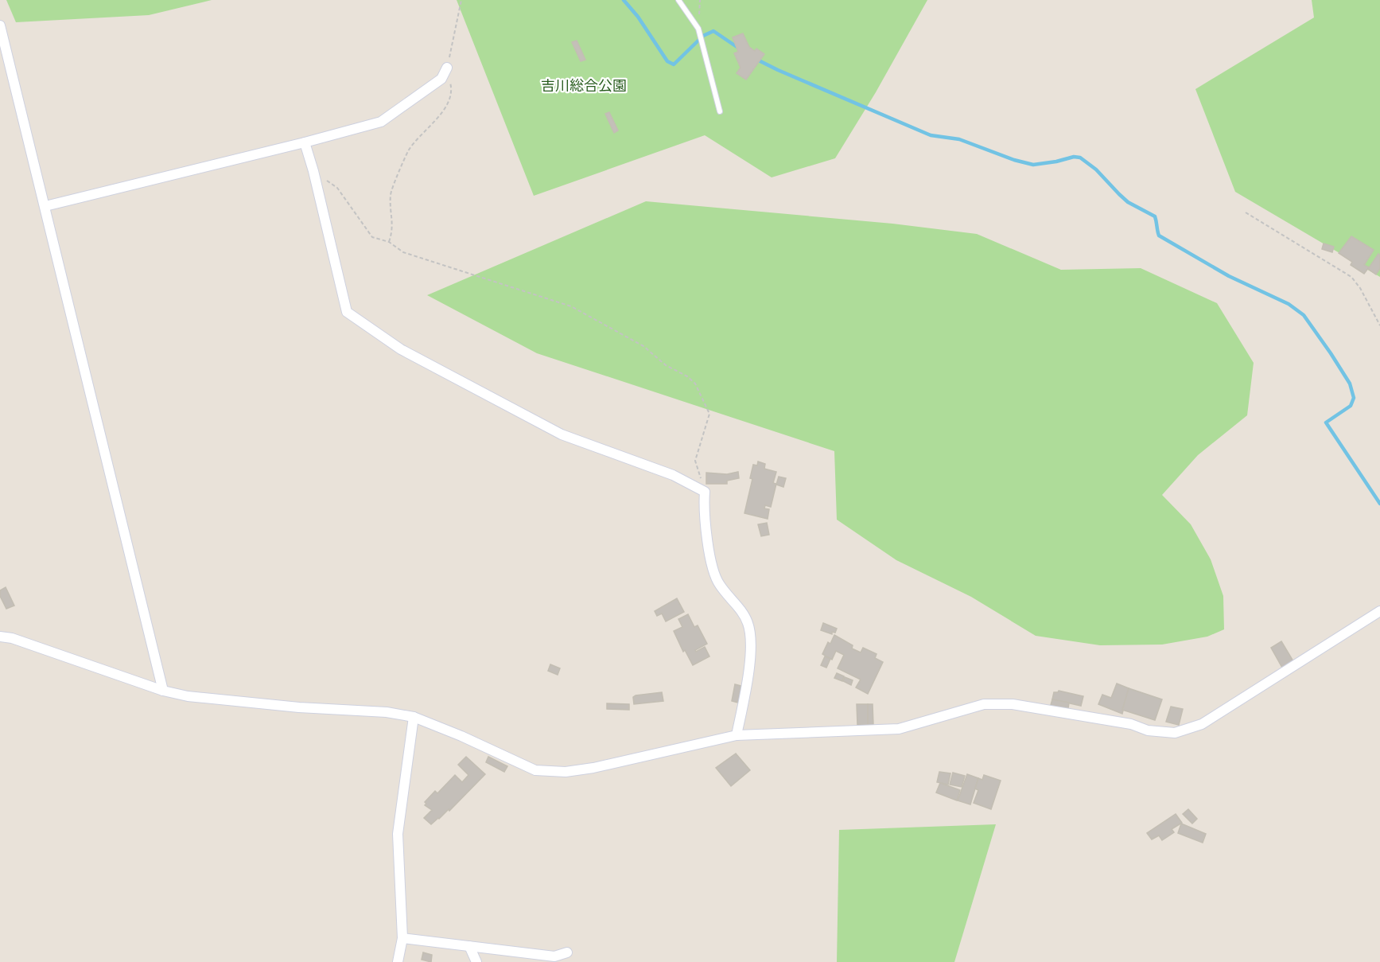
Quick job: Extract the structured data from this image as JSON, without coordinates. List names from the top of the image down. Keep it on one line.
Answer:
{"parks":["吉川総合公園"]}
